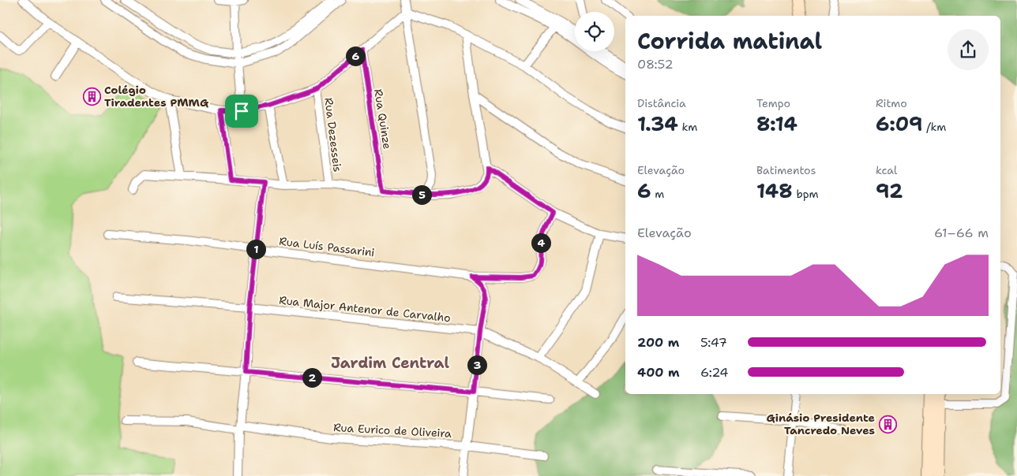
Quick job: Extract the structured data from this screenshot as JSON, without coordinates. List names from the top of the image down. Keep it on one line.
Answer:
{"streets":{"street":["Rua Quinze","Rua Dezesseis","Rua Luís Passarini","Rua Major Antenor de Carvalho","Rua Eurico de Oliveira"]},"districts":["Jardim Central"],"places":{"building":["Colégio Tiradentes PMMG","Ginásio Presidente Tancredo Neves"]},"page":{"heading":["Corrida matinal","08:52"],"pins":["6","5","4","1","3","2"],"stats":[["Distância","1.34 km"],["Tempo","8:14"],["Ritmo","6:09 /km"],["Elevação","6 m"],["Batimentos","148 bpm"],["kcal","92"]],"chart":["Elevação","61–66 m"],"list":[{"name":"200 m","note":"5:47"},{"name":"400 m","note":"6:24"}]}}
